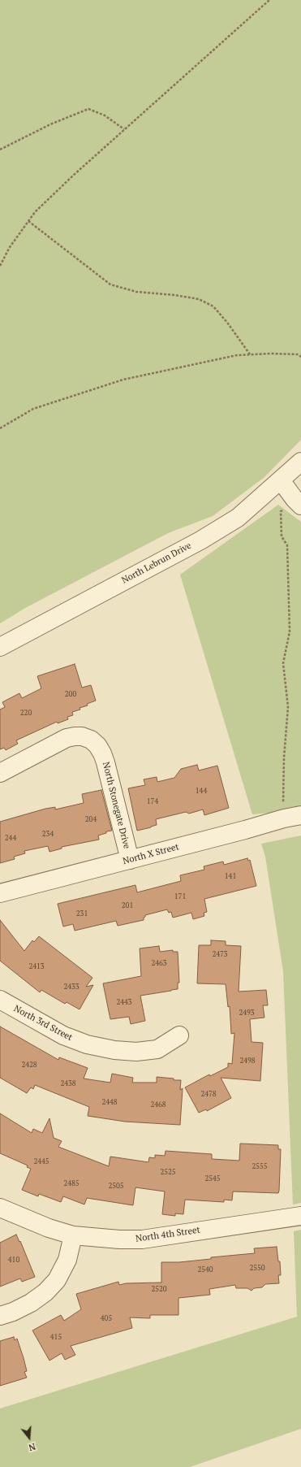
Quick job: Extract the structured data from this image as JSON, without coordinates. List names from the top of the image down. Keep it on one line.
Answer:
{"streets":{"street":["North Lebrun Drive","North Stonegate Drive","North X Street","North 3rd Street","North 4th Street"]},"crossings":[["North Stonegate Drive","North X Street"]],"house_numbers":["200","220","144","174","204","234","244","141","171","201","231","2473","2463","2413","2433","2443","2493","2498","2428","2438","2478","2448","2468","2445","2555","2525","2545","2485","2505","410","2550","2540","2520","405","415"],"north":"bottom"}
